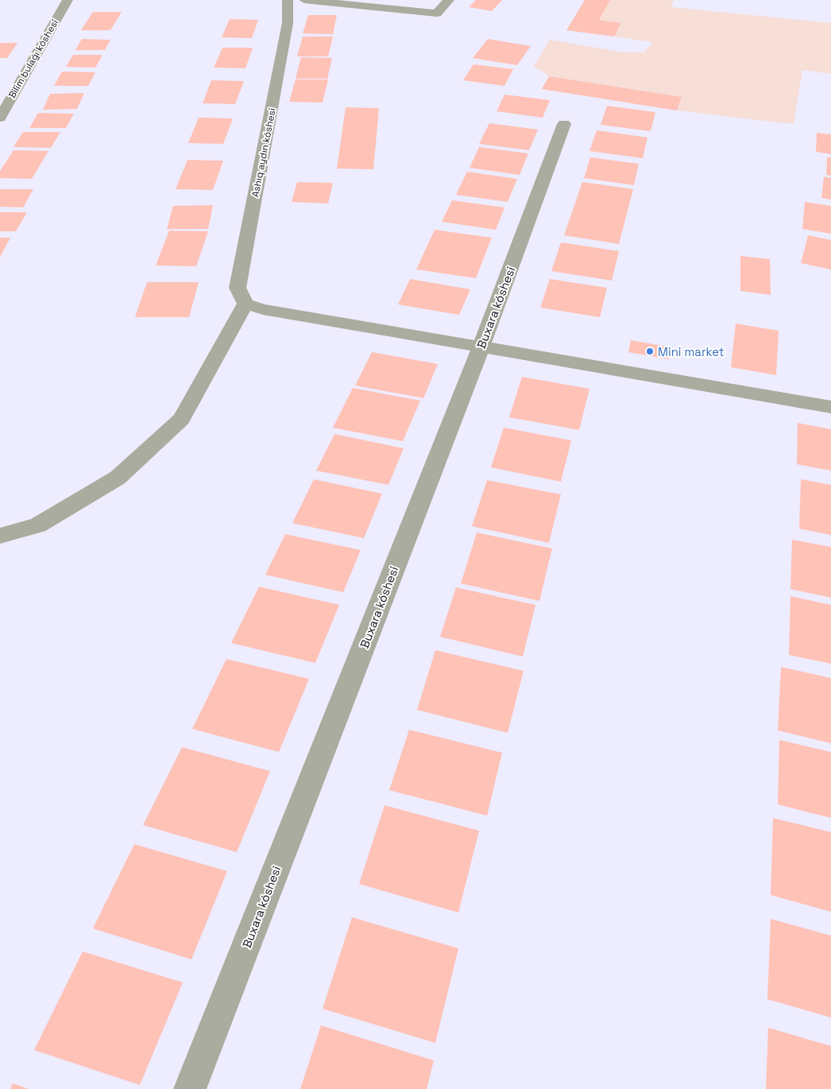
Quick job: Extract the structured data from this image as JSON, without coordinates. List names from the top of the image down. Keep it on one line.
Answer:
{"streets":{"street":["Bilim bulaǵı kóshesi","Ashıq aydın kóshesi","Buxara kóshesi"]},"places":["Mini market"]}
